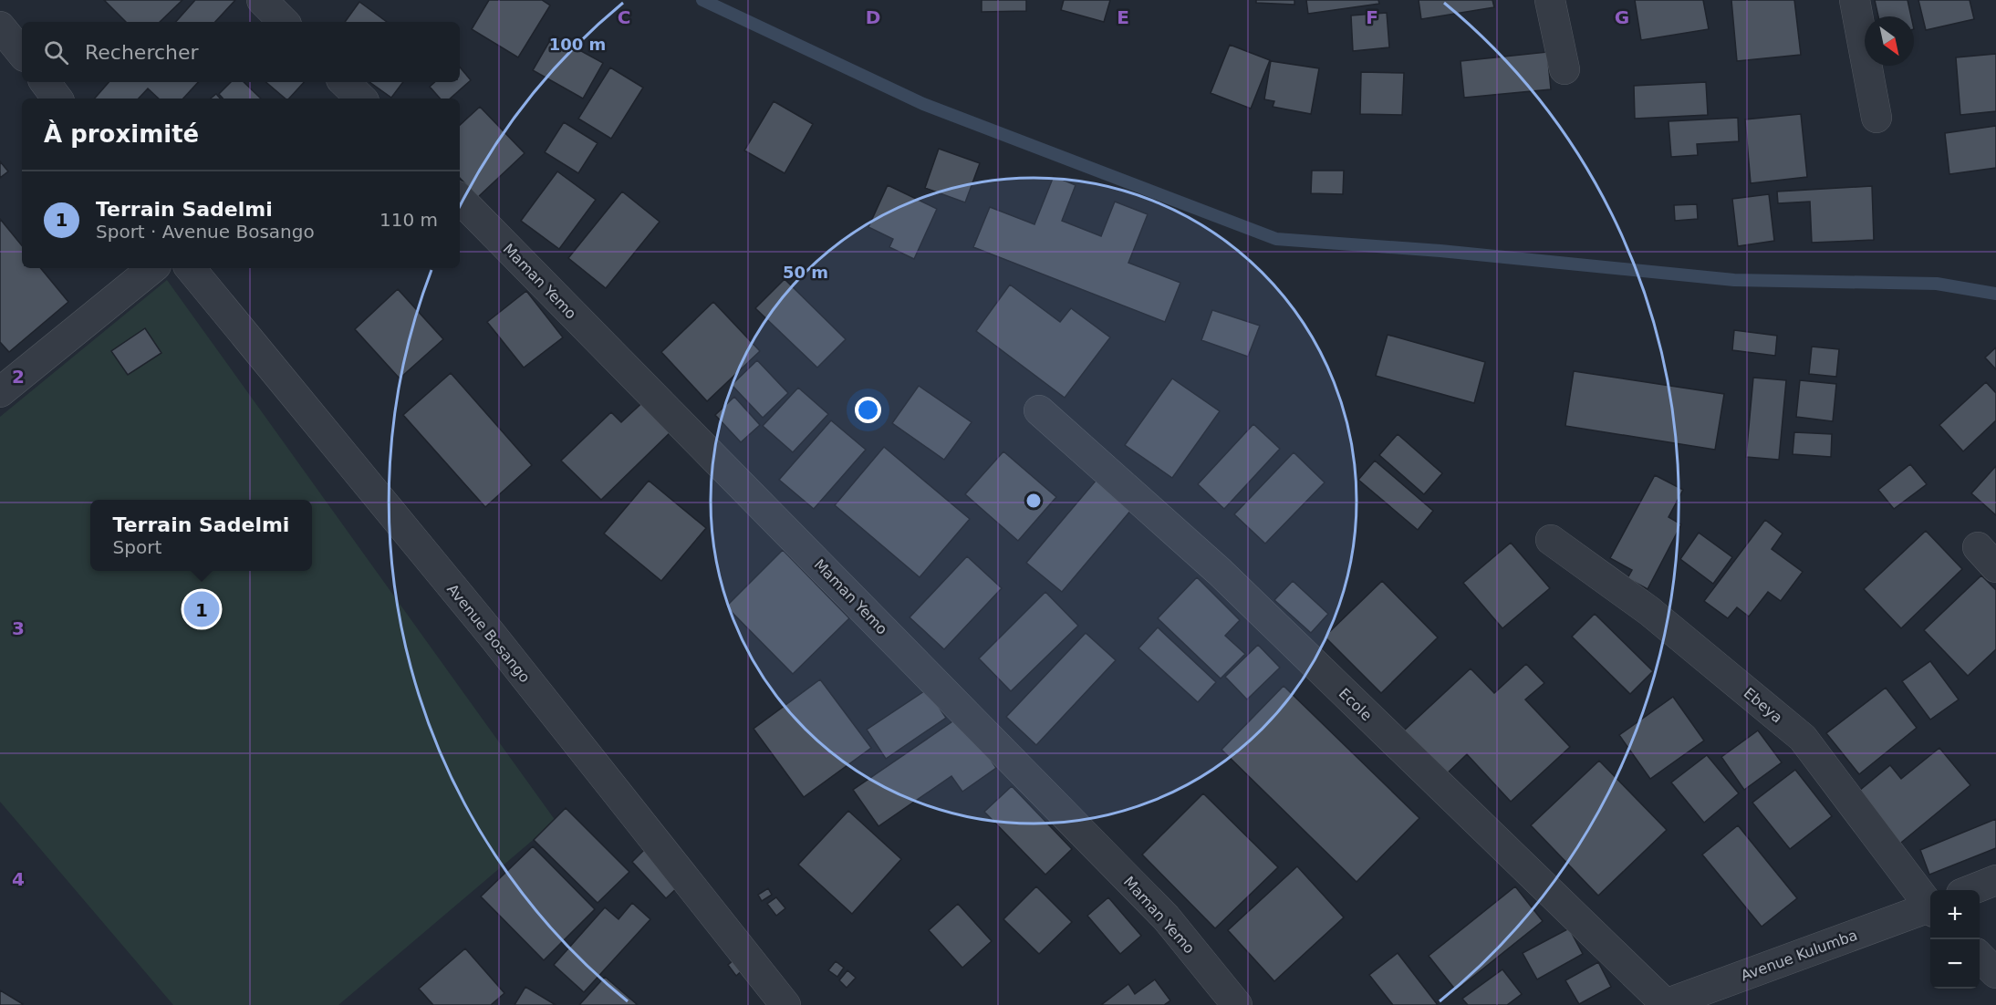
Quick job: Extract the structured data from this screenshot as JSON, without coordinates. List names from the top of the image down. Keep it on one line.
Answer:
{"streets":{"street":["Maman Yemo","Avenue Bosango","Ecole","Ebeya","Avenue Kulumba"]},"crossings":[["Ecole","Avenue Kulumba"]],"north":"bottom right","page":{"search":"Rechercher","heading":"À proximité","list":[{"mark":"1","name":"Terrain Sadelmi","note":"Sport · Avenue Bosango","value":"110 m"}],"popup":["Terrain Sadelmi","Sport"],"pins":"1","map_buttons":["+","−"]},"grid":{"columns":["C","D","E","F","G"],"rows":["2","3","4"]},"rings":["100 m","50 m"]}
